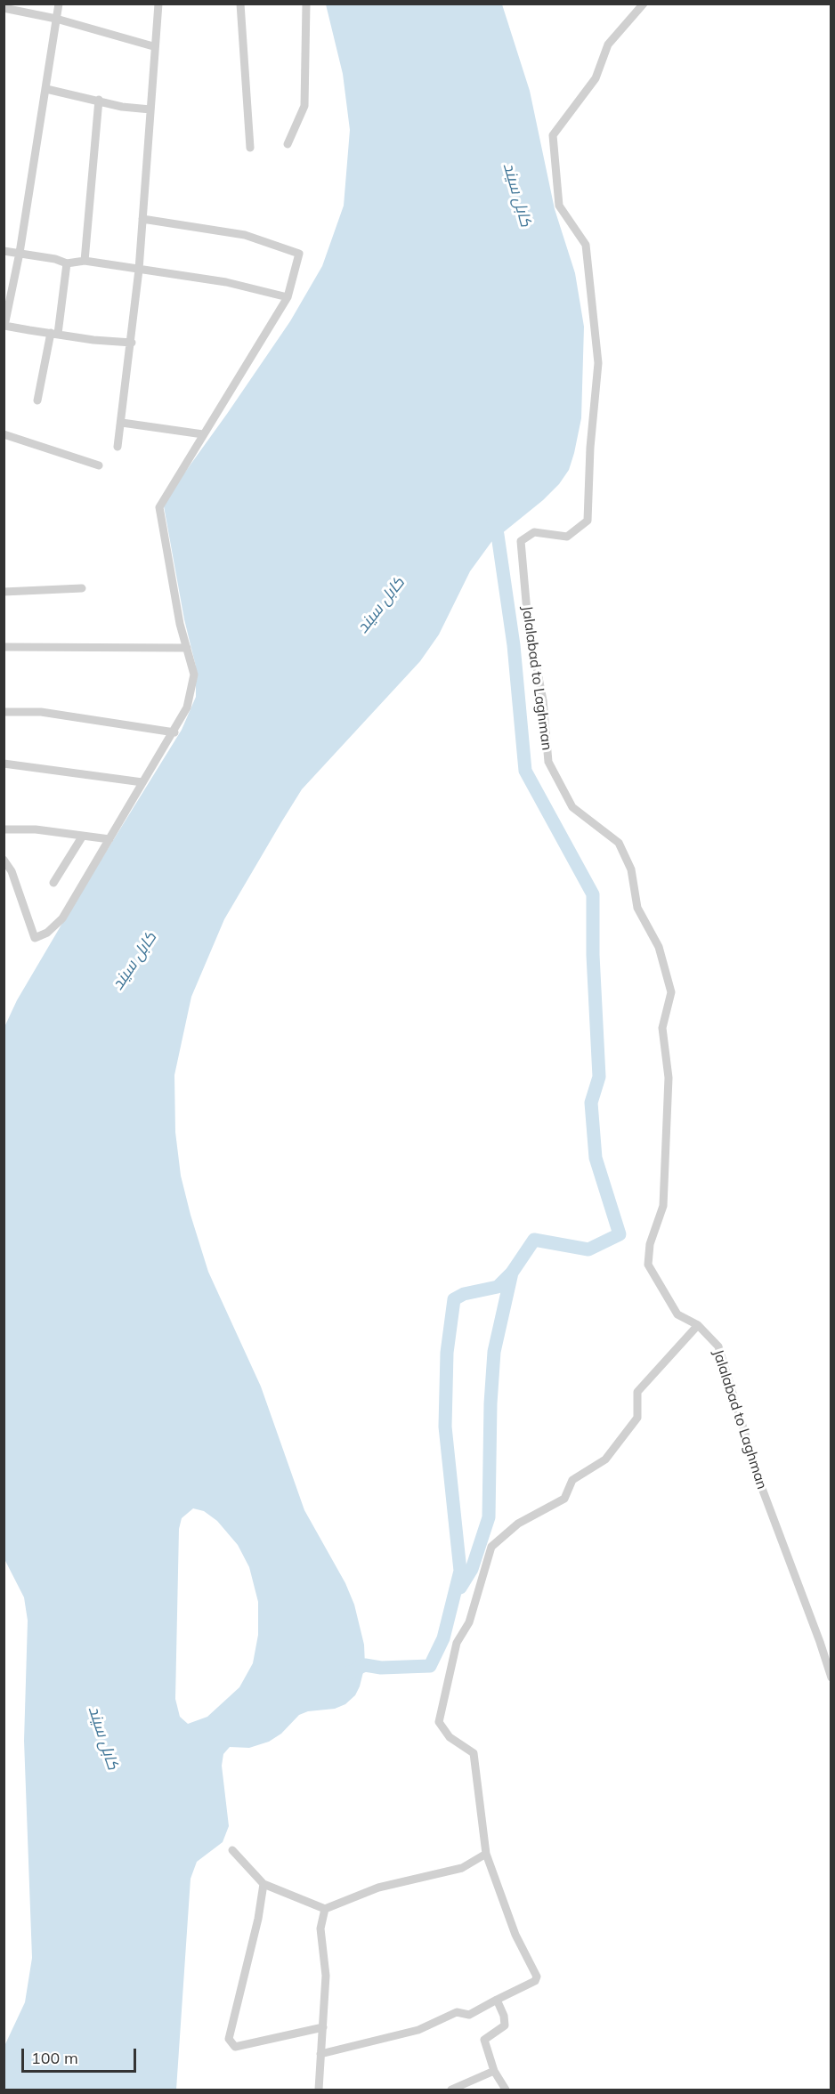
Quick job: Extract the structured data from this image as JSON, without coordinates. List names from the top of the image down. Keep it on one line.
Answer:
{"streets":{"street":["Jalalabad to Laghman"]},"water":["کابل سيند"],"scale_bar":"100 m"}
